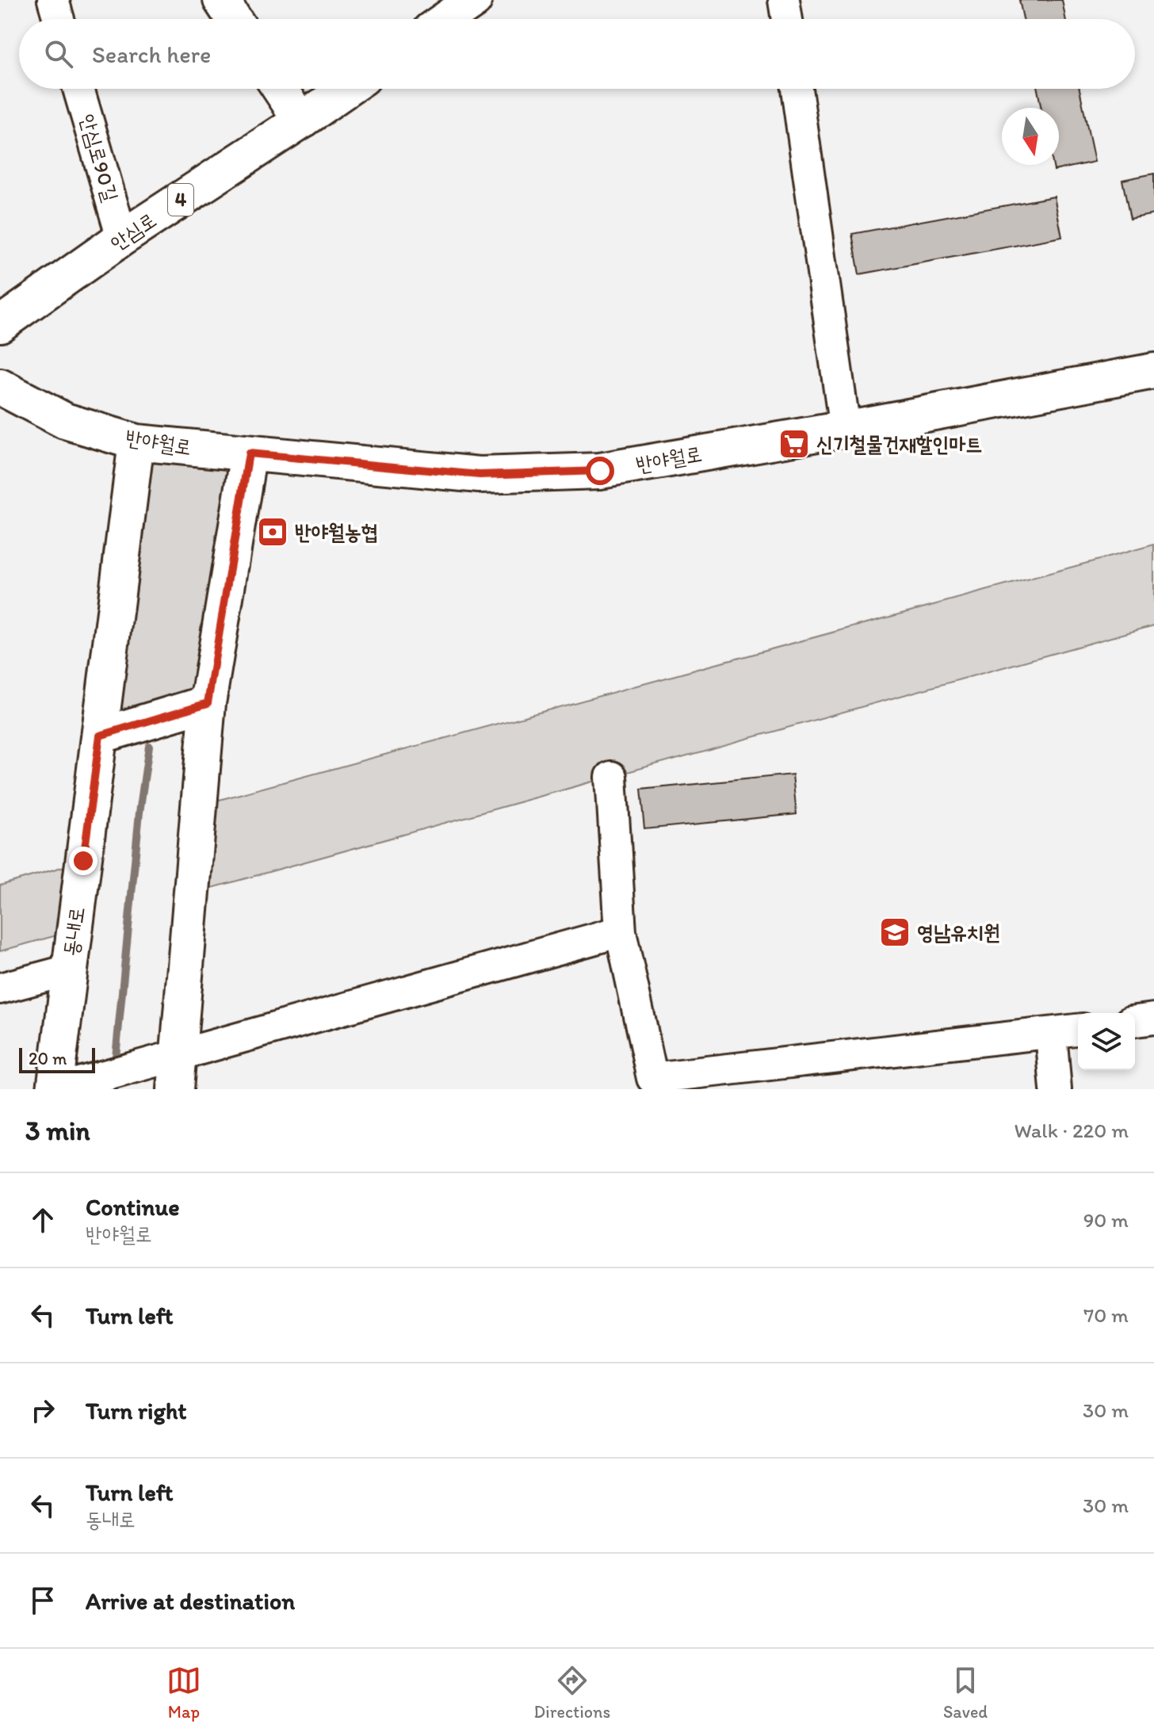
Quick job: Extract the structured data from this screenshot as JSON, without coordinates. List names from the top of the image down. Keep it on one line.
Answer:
{"streets":{"main road":["4","안심로","반야월로","동내로"],"street":["안심로90길"]},"crossings":[["안심로90길","안심로"],["반야월로","동내로"]],"places":{"supermarket":["신기철물건재할인마트"],"bank":["반야월농협"],"school or university":["영남유치원"]},"scale_bar":"20 m","north":"bottom","page":{"search":"Search here","scale":"20 m","heading":["3 min","Walk · 220 m"],"list":[["Continue","반야월로","90 m"],["Turn left","70 m"],["Turn right","30 m"],["Turn left","동내로","30 m"],"Arrive at destination"],"nav":["Map","Directions","Saved"]}}
